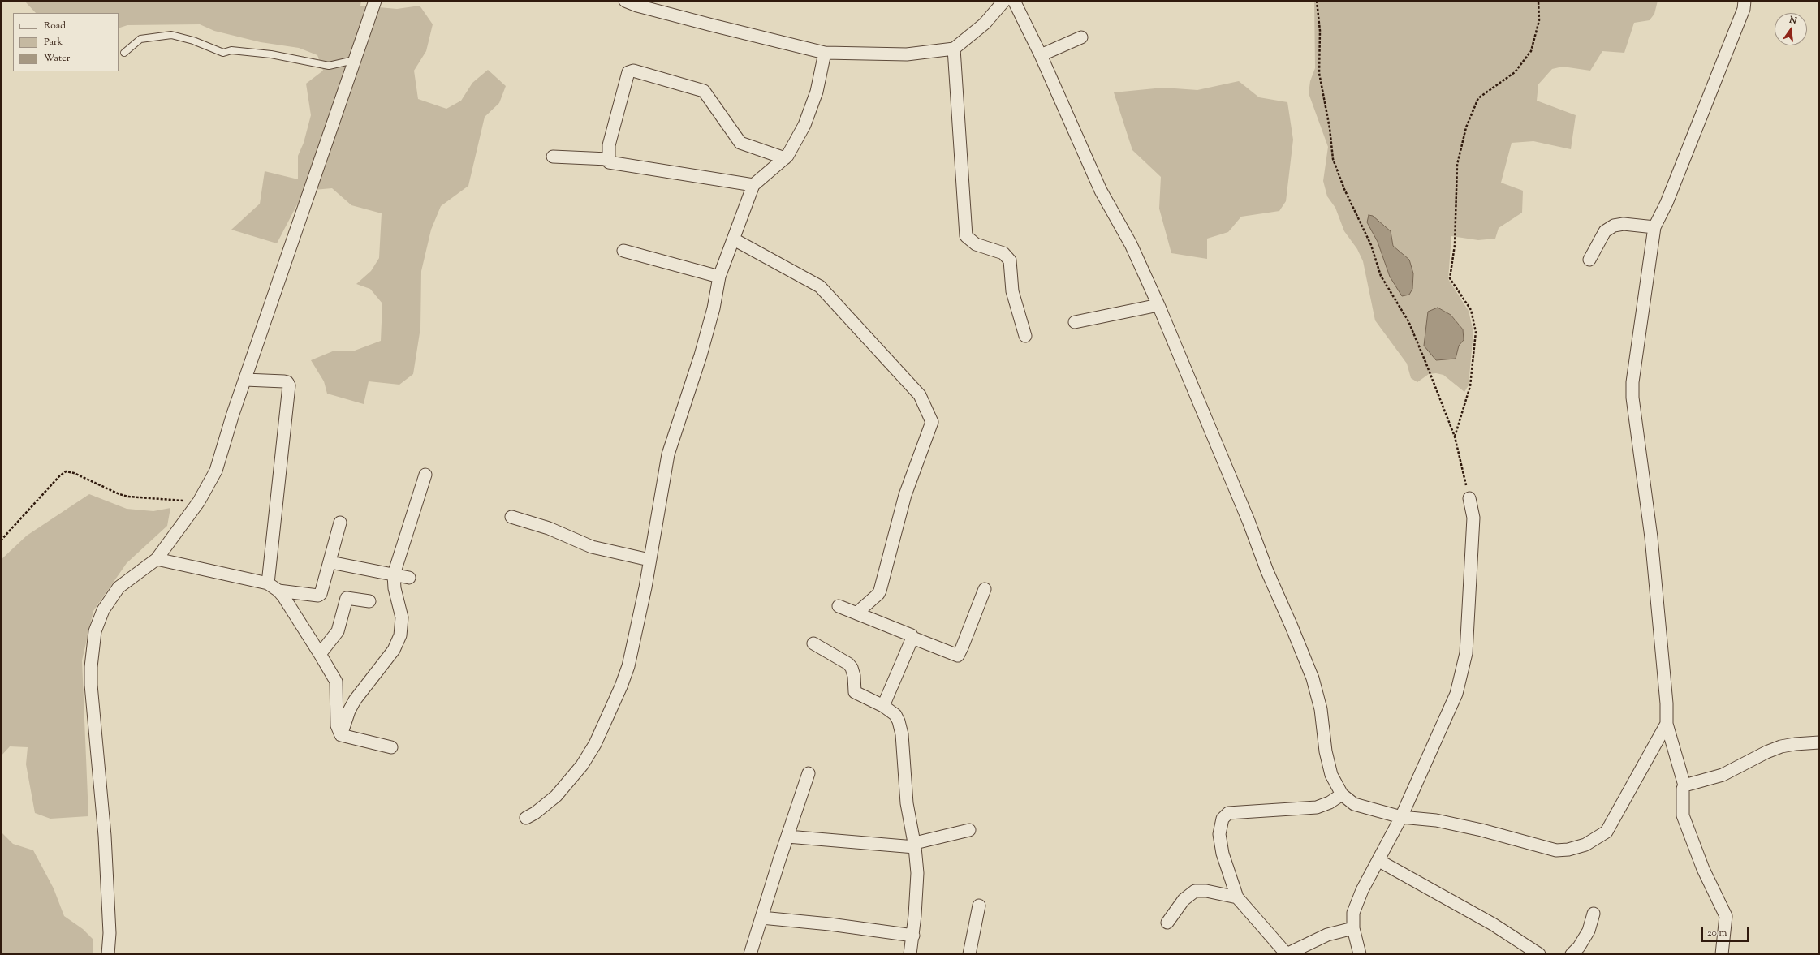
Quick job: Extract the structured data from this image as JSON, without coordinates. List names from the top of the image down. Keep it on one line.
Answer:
{"legend":["Road","Park","Water"],"scale_bar":"20 m","north":"top"}
